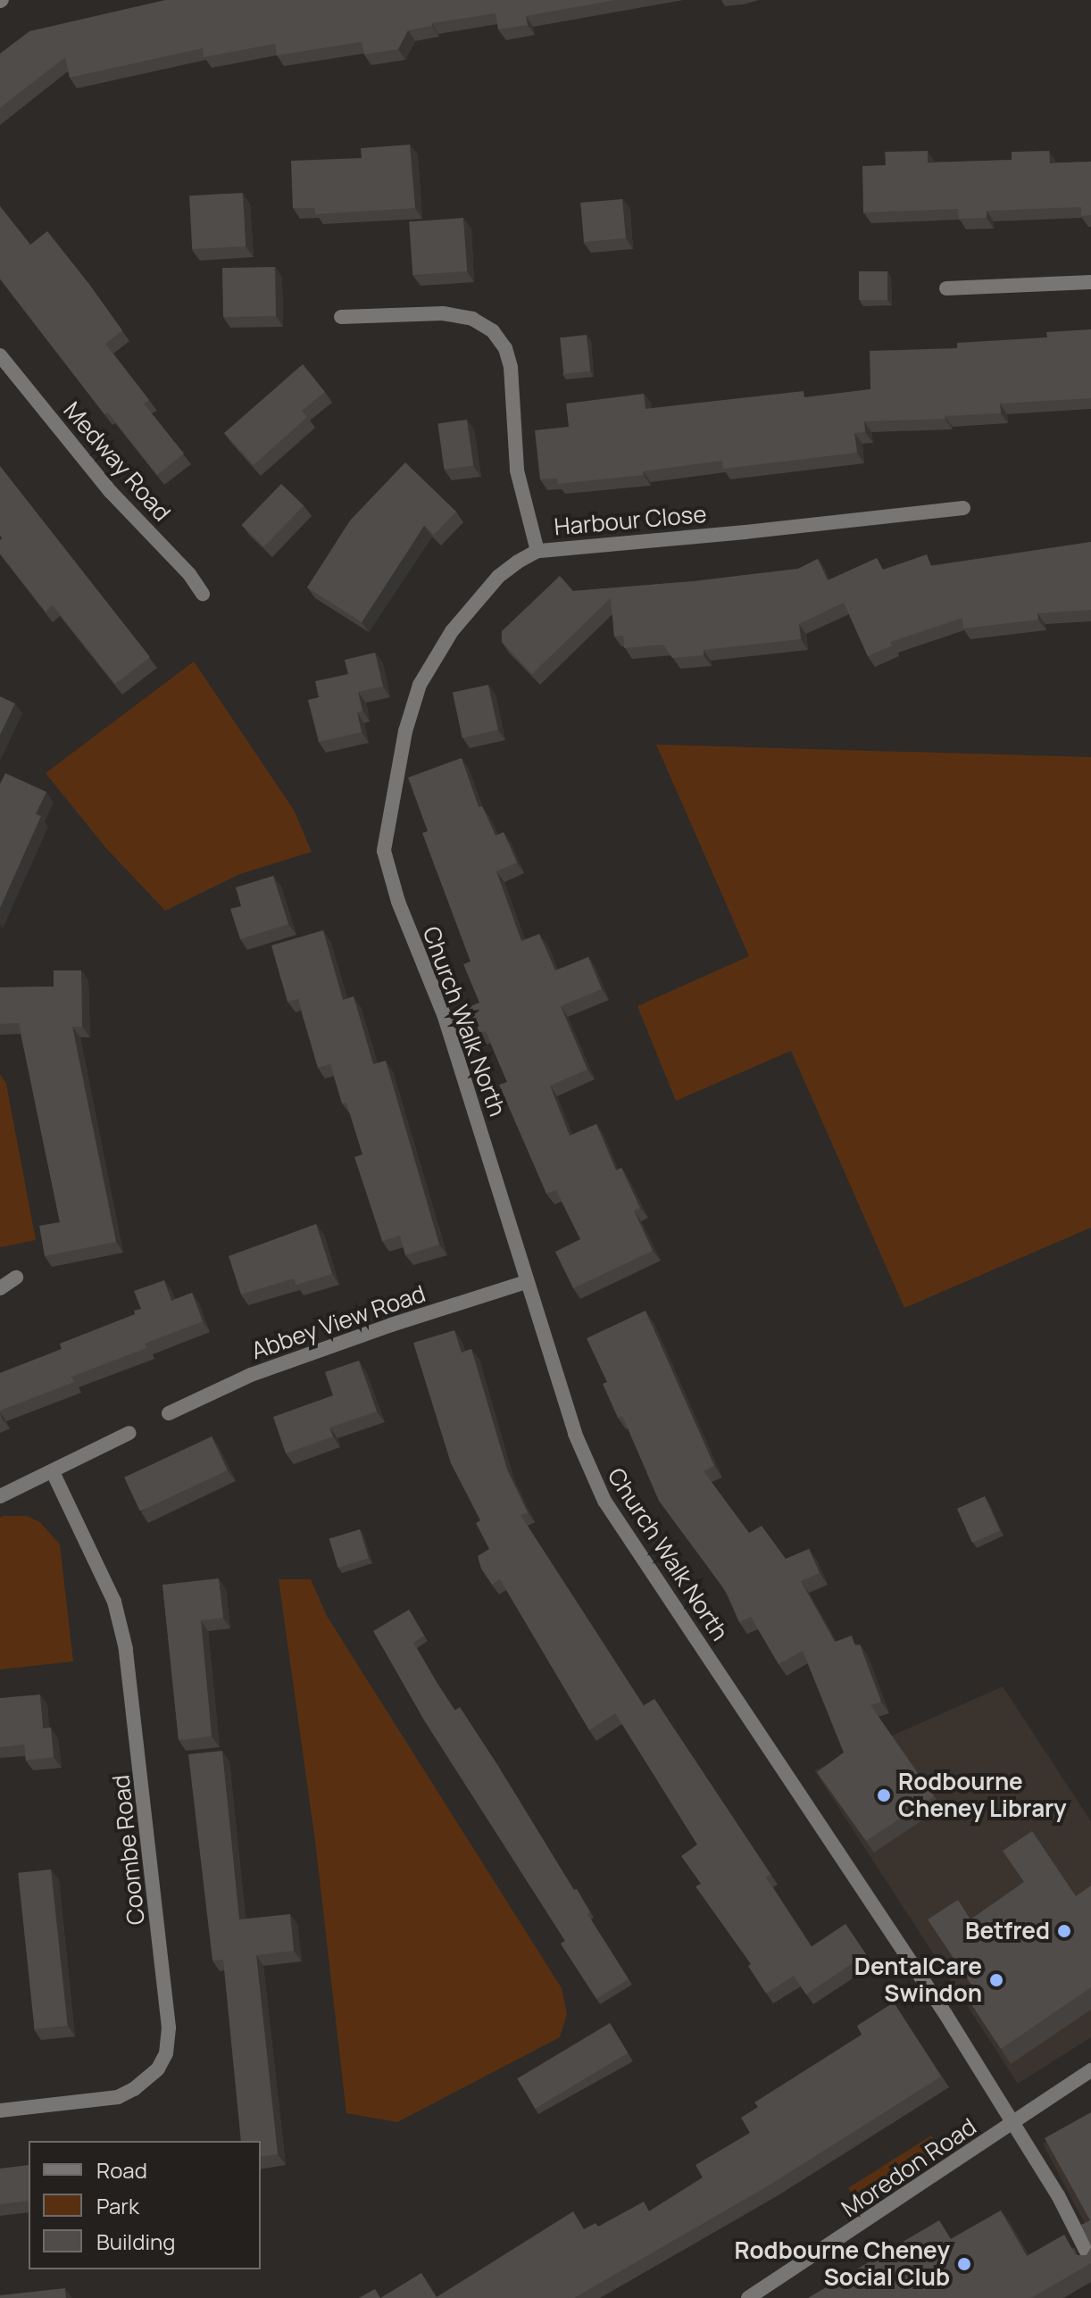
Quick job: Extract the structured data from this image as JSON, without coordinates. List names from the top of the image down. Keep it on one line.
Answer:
{"streets":{"street":["Medway Road","Harbour Close","Church Walk North","Abbey View Road","Coombe Road","Moredon Road"]},"crossings":[["Harbour Close","Church Walk North"],["Church Walk North","Abbey View Road"],["Church Walk North","Moredon Road"]],"places":["Rodbourne Cheney Library","Betfred","DentalCare Swindon","Rodbourne Cheney Social Club"],"legend":["Road","Park","Building"]}
